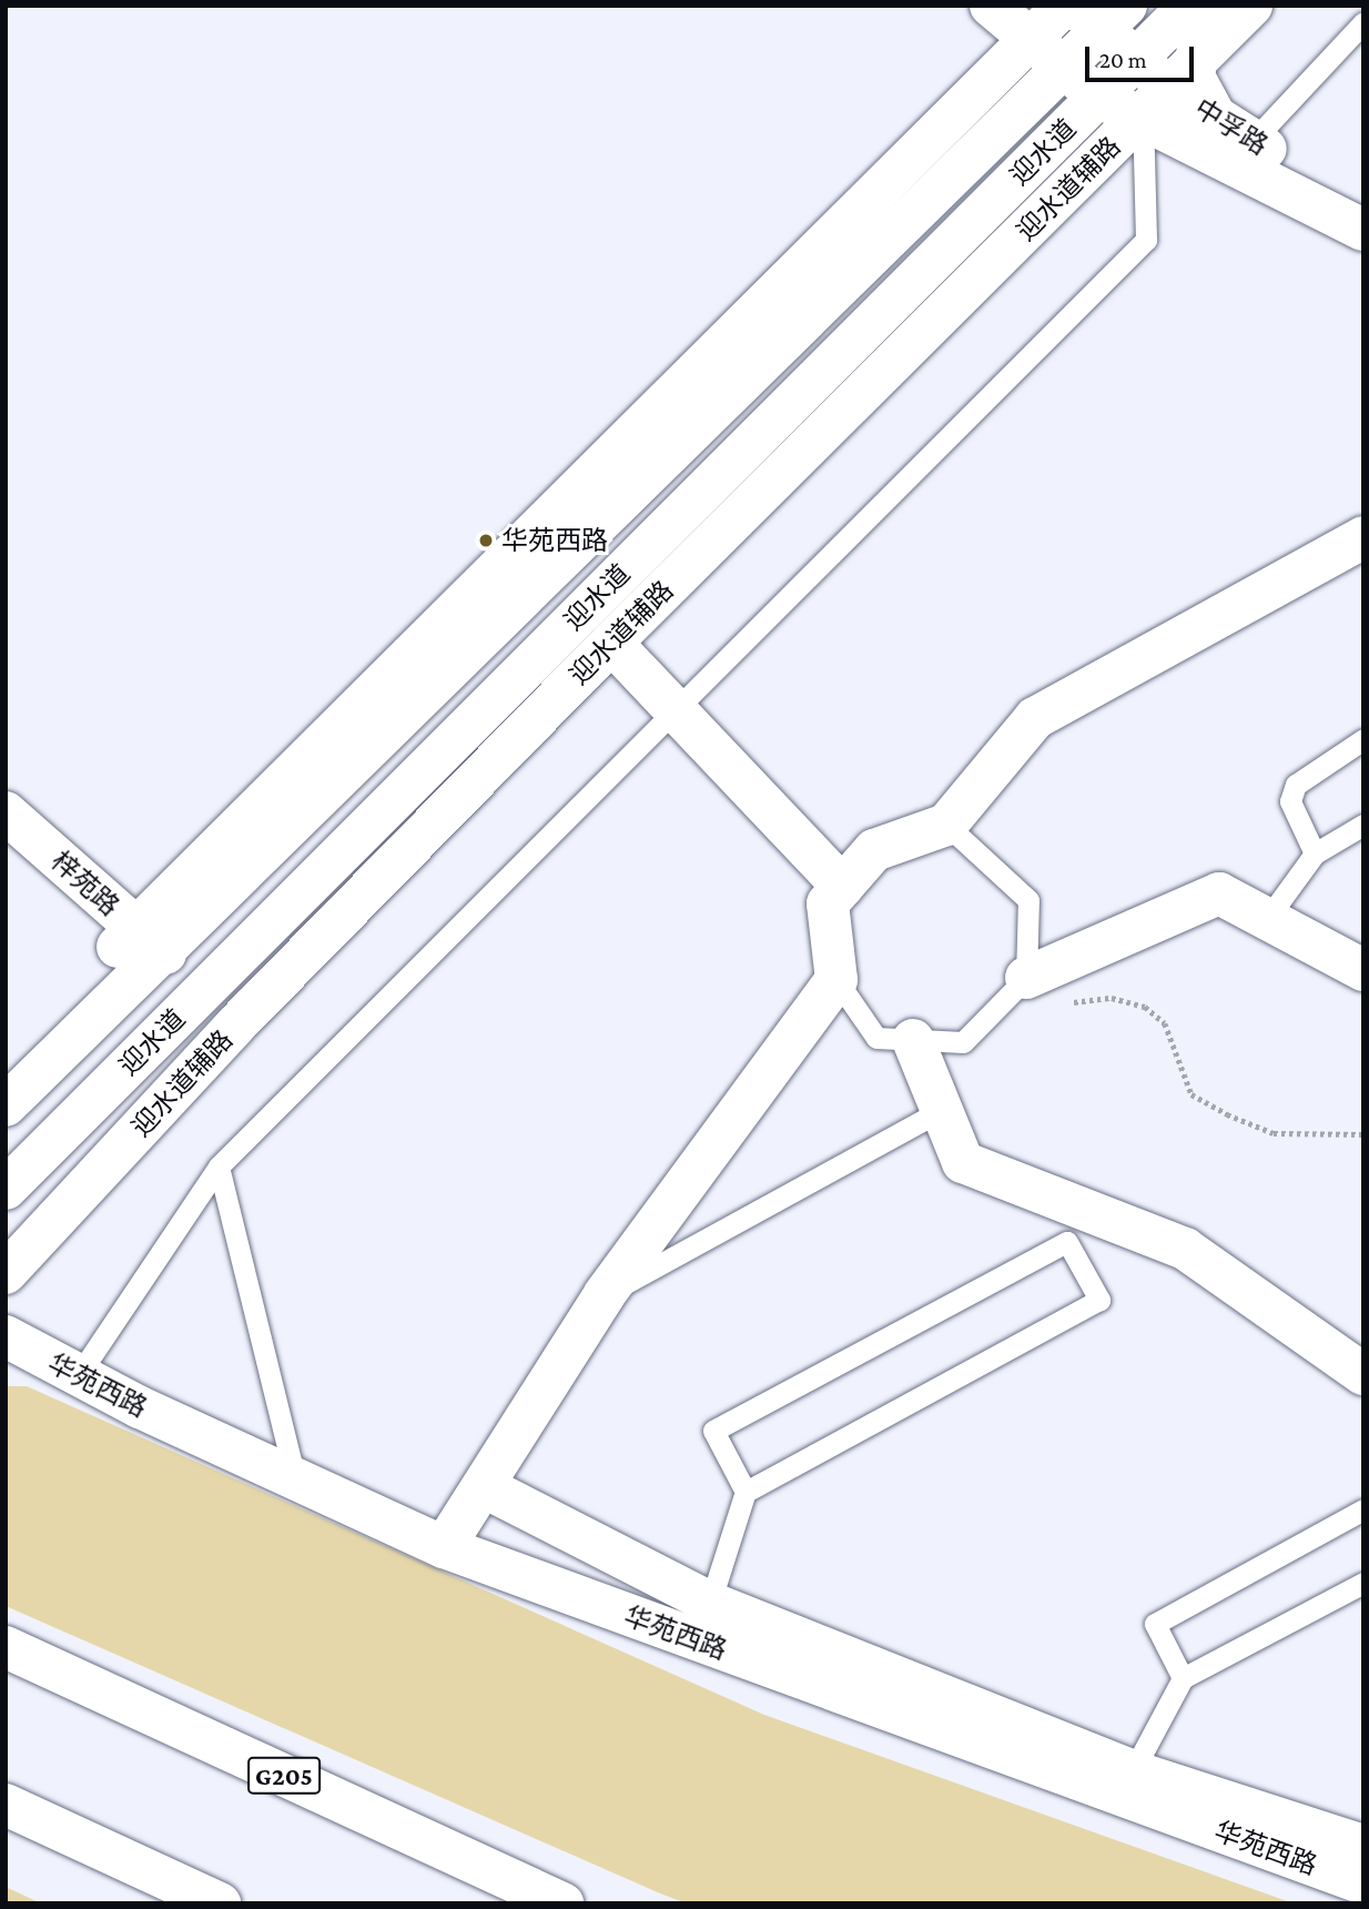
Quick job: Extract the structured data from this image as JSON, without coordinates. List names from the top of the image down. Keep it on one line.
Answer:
{"streets":{"main road":["中孚路","迎水道","迎水道辅路","梓苑路","华苑西路","G205"]},"crossings":[["迎水道","迎水道辅路"],["迎水道","梓苑路"]],"places":["华苑西路"],"scale_bar":"20 m"}
